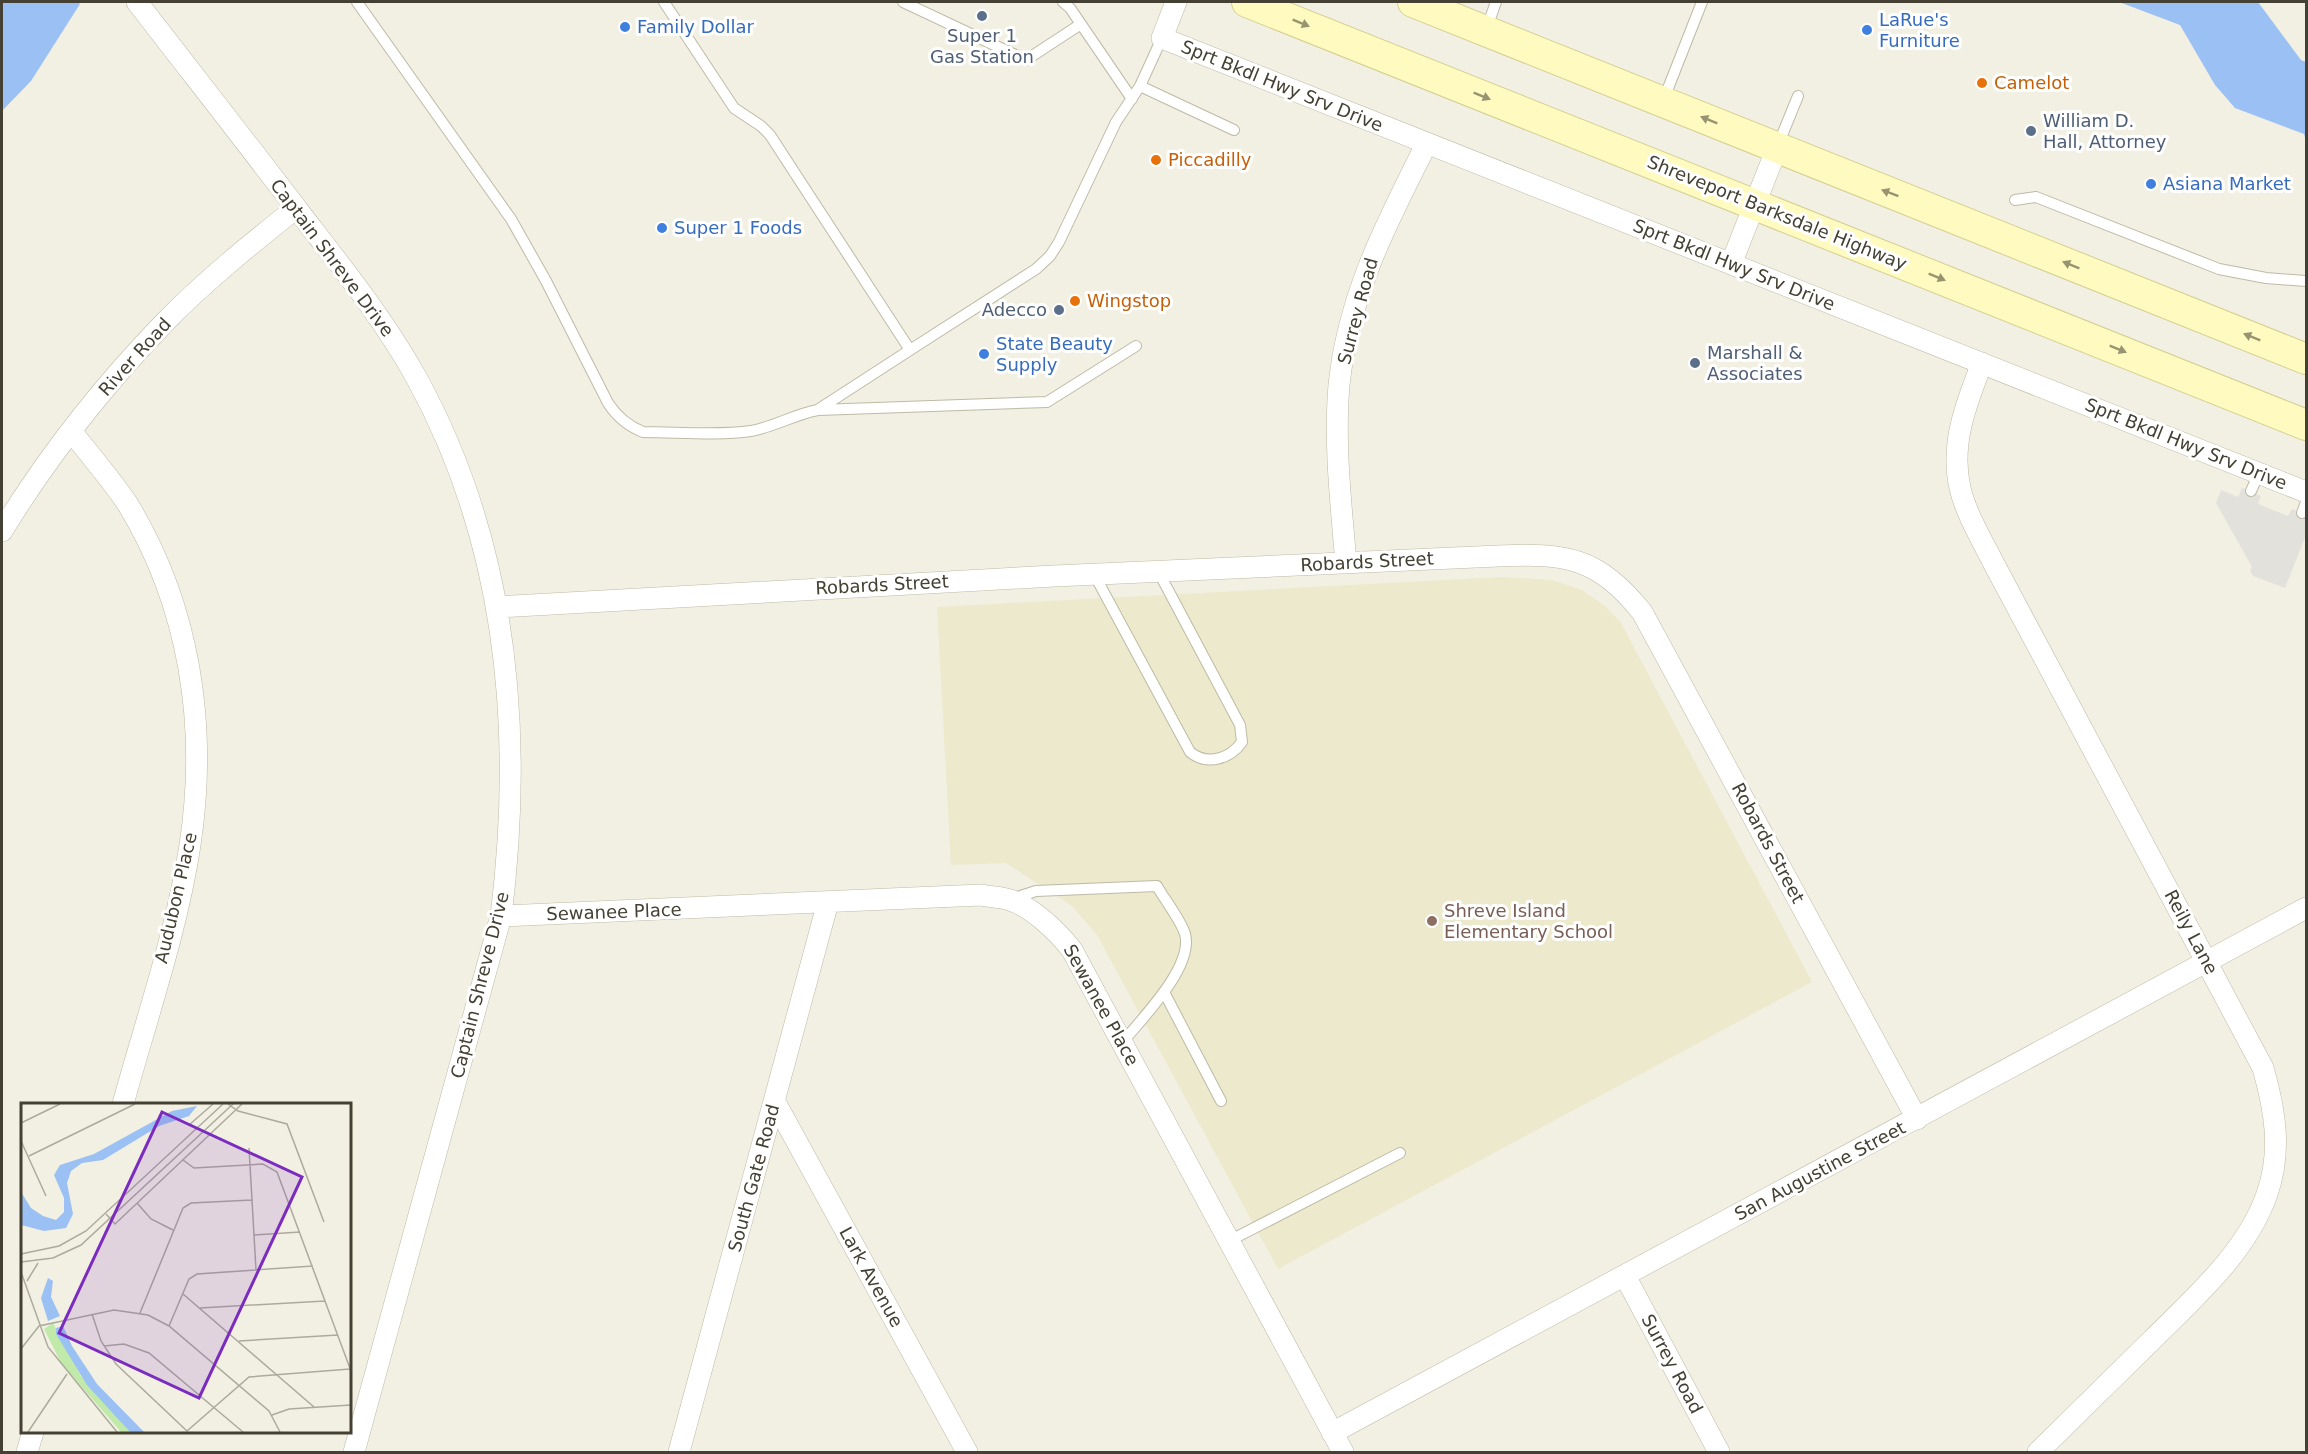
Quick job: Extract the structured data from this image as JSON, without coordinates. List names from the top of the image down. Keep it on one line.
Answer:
{"streets":{"main road":["Shreveport Barksdale Highway"],"street":["Sprt Bkdl Hwy Srv Drive","Captain Shreve Drive","Surrey Road","River Road","Robards Street","Audubon Place","Sewanee Place","Reily Lane","San Augustine Street","South Gate Road","Lark Avenue"]},"crossings":[["Sprt Bkdl Hwy Srv Drive","Surrey Road"],["Sprt Bkdl Hwy Srv Drive","Reily Lane"],["Captain Shreve Drive","River Road"],["Captain Shreve Drive","Robards Street"],["Captain Shreve Drive","Sewanee Place"],["Surrey Road","Robards Street"],["Surrey Road","San Augustine Street"],["River Road","Audubon Place"],["Robards Street","San Augustine Street"],["Sewanee Place","San Augustine Street"],["Sewanee Place","South Gate Road"],["Reily Lane","San Augustine Street"],["South Gate Road","Lark Avenue"]],"places":["Super 1 Gas Station","Family Dollar","LaRue's Furniture","Camelot","William D. Hall, Attorney","Piccadilly","Asiana Market","Super 1 Foods","Wingstop","Adecco","State Beauty Supply","Marshall & Associates","Shreve Island Elementary School"]}
